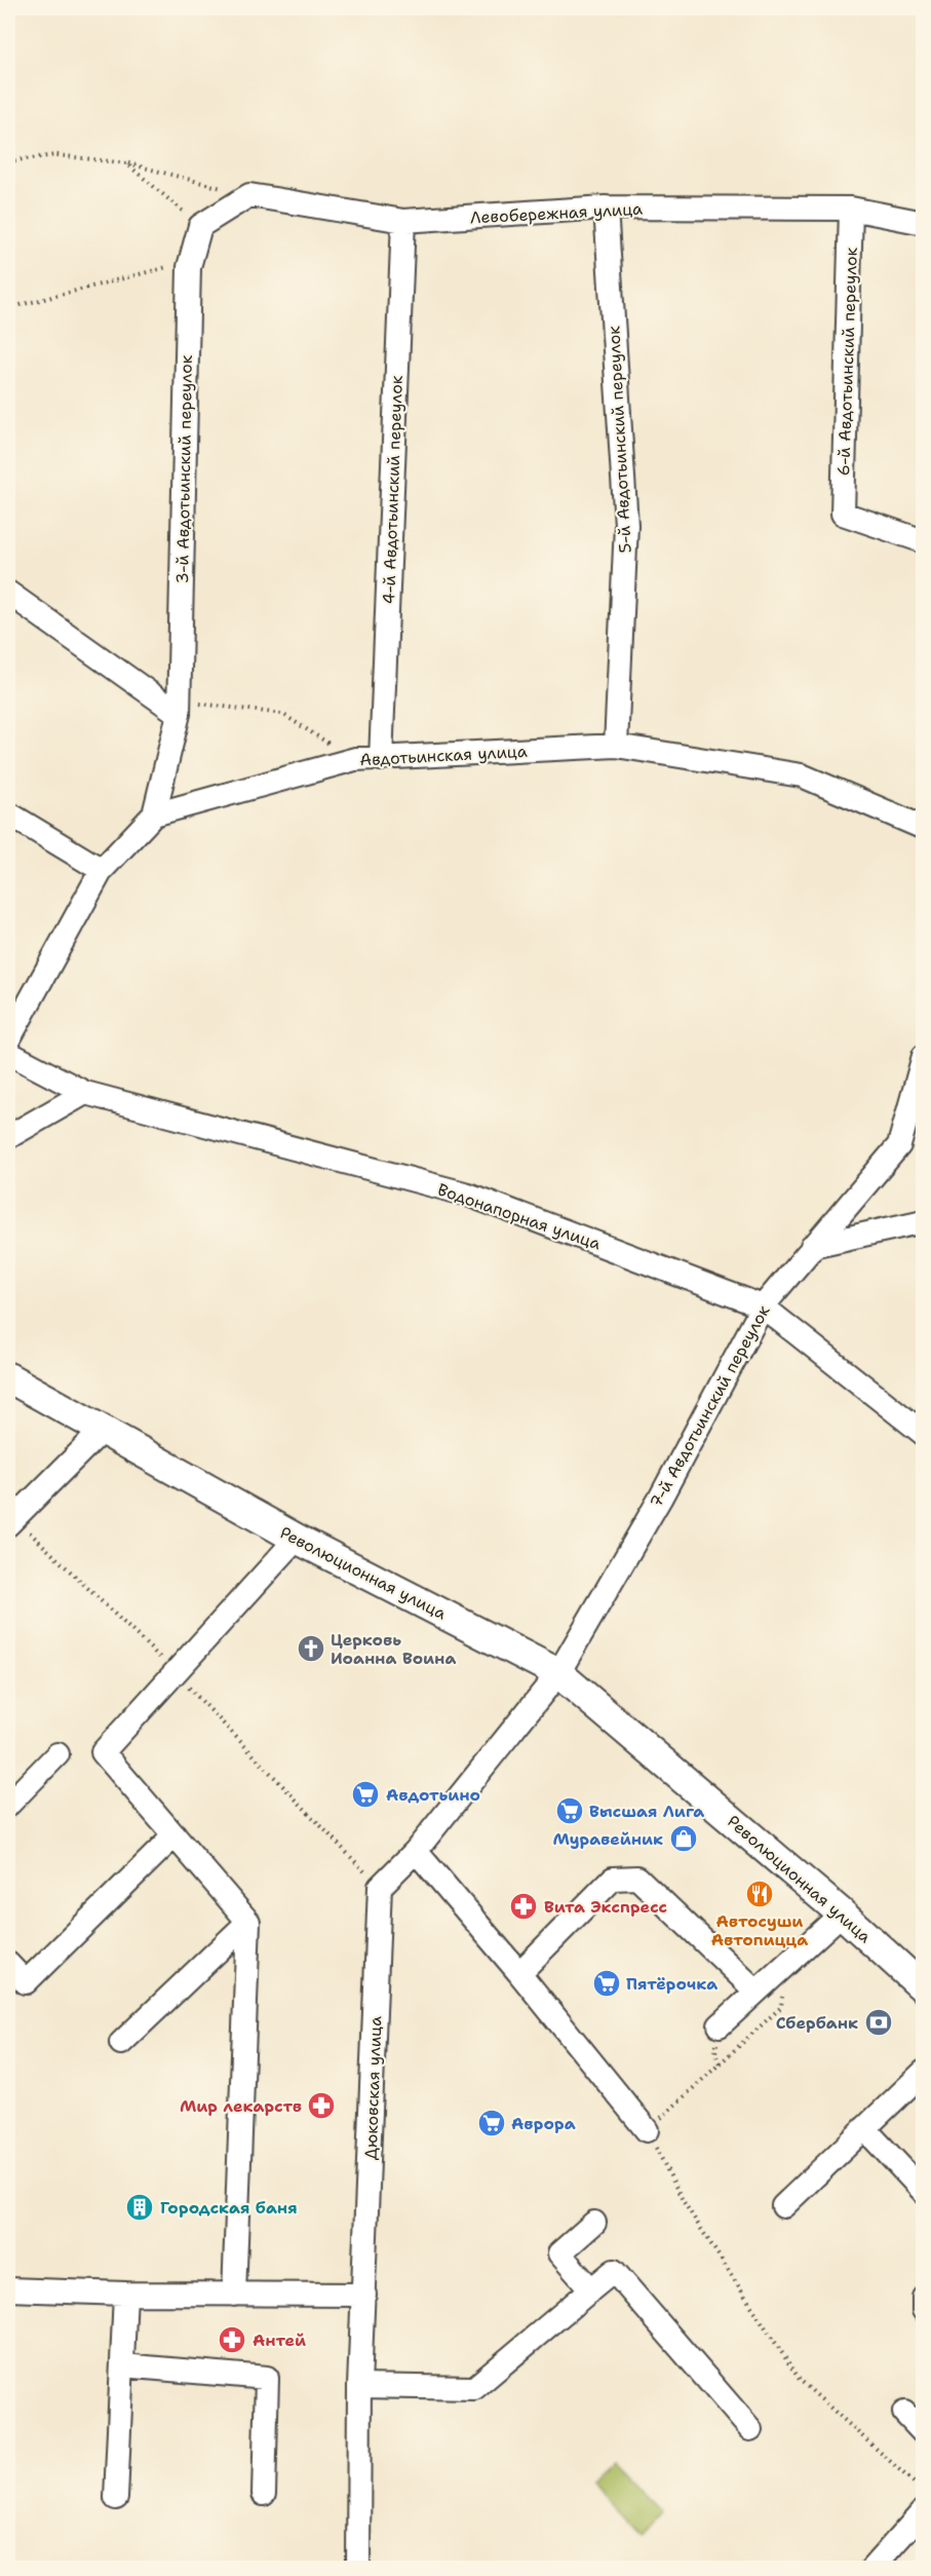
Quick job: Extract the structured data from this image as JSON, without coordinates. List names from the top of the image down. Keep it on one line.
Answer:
{"streets":{"main road":["Революционная улица"],"street":["Левобережная улица","6-й Авдотьинский переулок","5-й Авдотьинский переулок","3-й Авдотьинский переулок","4-й Авдотьинский переулок","Авдотьинская улица","Водонапорная улица","7-й Авдотьинский переулок","Дюковская улица"]},"crossings":[["Левобережная улица","6-й Авдотьинский переулок"],["Левобережная улица","5-й Авдотьинский переулок"],["Левобережная улица","4-й Авдотьинский переулок"],["5-й Авдотьинский переулок","Авдотьинская улица"],["3-й Авдотьинский переулок","Авдотьинская улица"],["4-й Авдотьинский переулок","Авдотьинская улица"],["Водонапорная улица","7-й Авдотьинский переулок"],["7-й Авдотьинский переулок","Революционная улица"]],"places":{"church":["Церковь Иоанна Воина"],"supermarket":["Авдотьино","Высшая Лига","Пятёрочка","Аврора"],"shop":["Муравейник"],"restaurant":["Автосуши Автопицца"],"pharmacy":["Вита Экспресс","Мир лекарств","Антей"],"bank":["Сбербанк"],"building":["Городская баня"]}}
